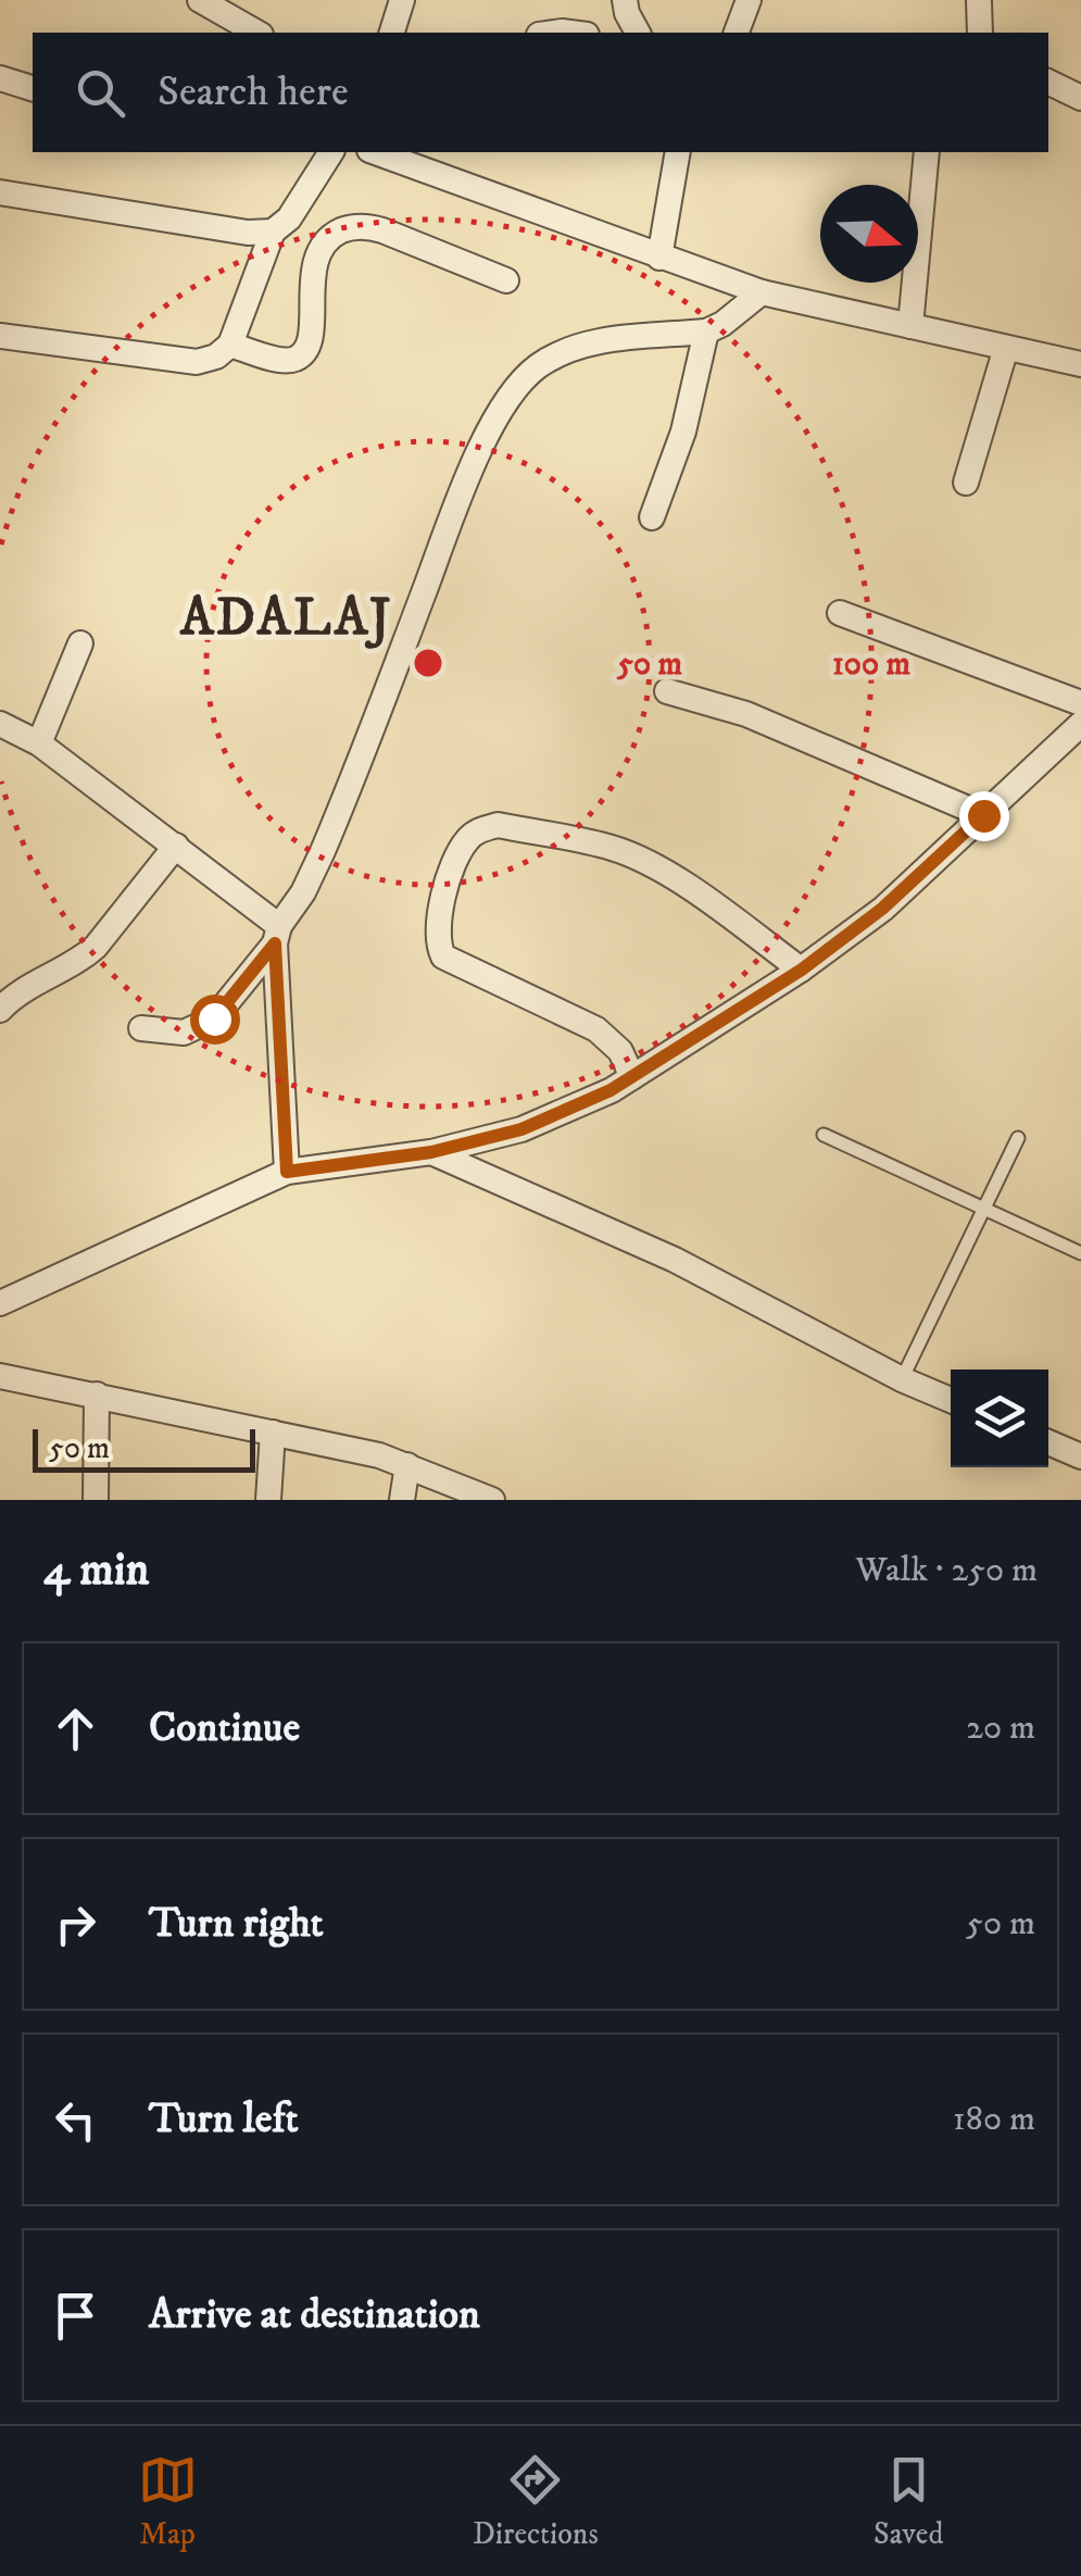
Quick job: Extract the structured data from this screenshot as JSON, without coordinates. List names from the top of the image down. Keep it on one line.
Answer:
{"districts":["ADALAJ"],"scale_bar":"50 m","north":"right","page":{"search":"Search here","scale":"50 m","heading":["4 min","Walk · 250 m"],"list":[["Continue","20 m"],["Turn right","50 m"],["Turn left","180 m"],"Arrive at destination"],"nav":["Map","Directions","Saved"]},"rings":["50 m","100 m"]}
